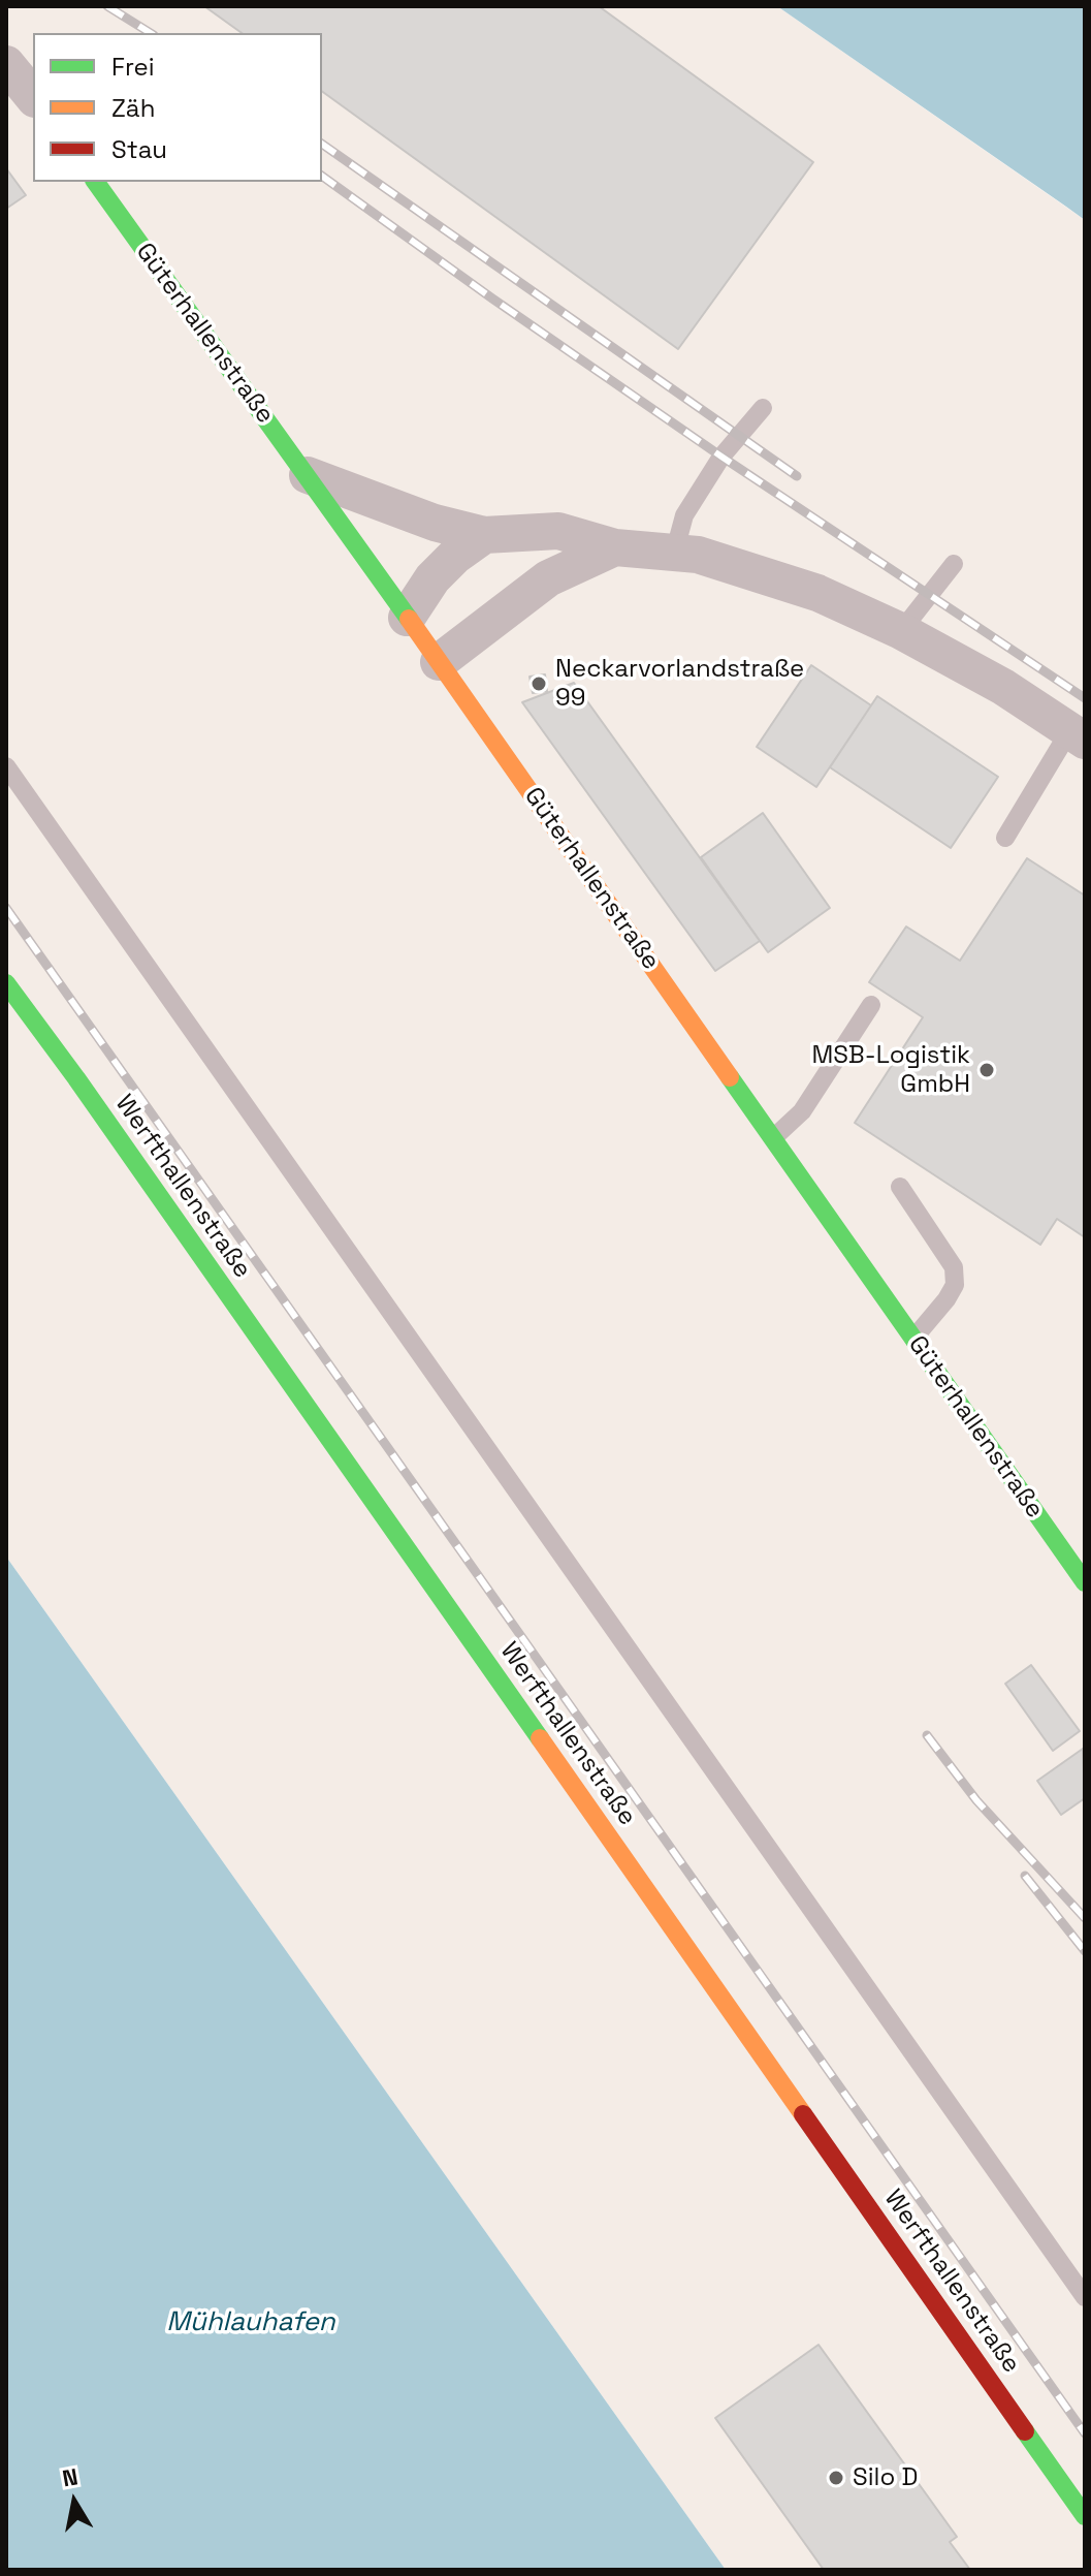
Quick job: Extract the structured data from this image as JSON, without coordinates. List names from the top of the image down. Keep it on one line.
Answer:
{"streets":{"street":["Güterhallenstraße","Werfthallenstraße"]},"water":["Mühlauhafen"],"places":["Neckarvorlandstraße 99","MSB-Logistik GmbH","Silo D"],"legend":["Frei","Zäh","Stau"],"north":"top"}
